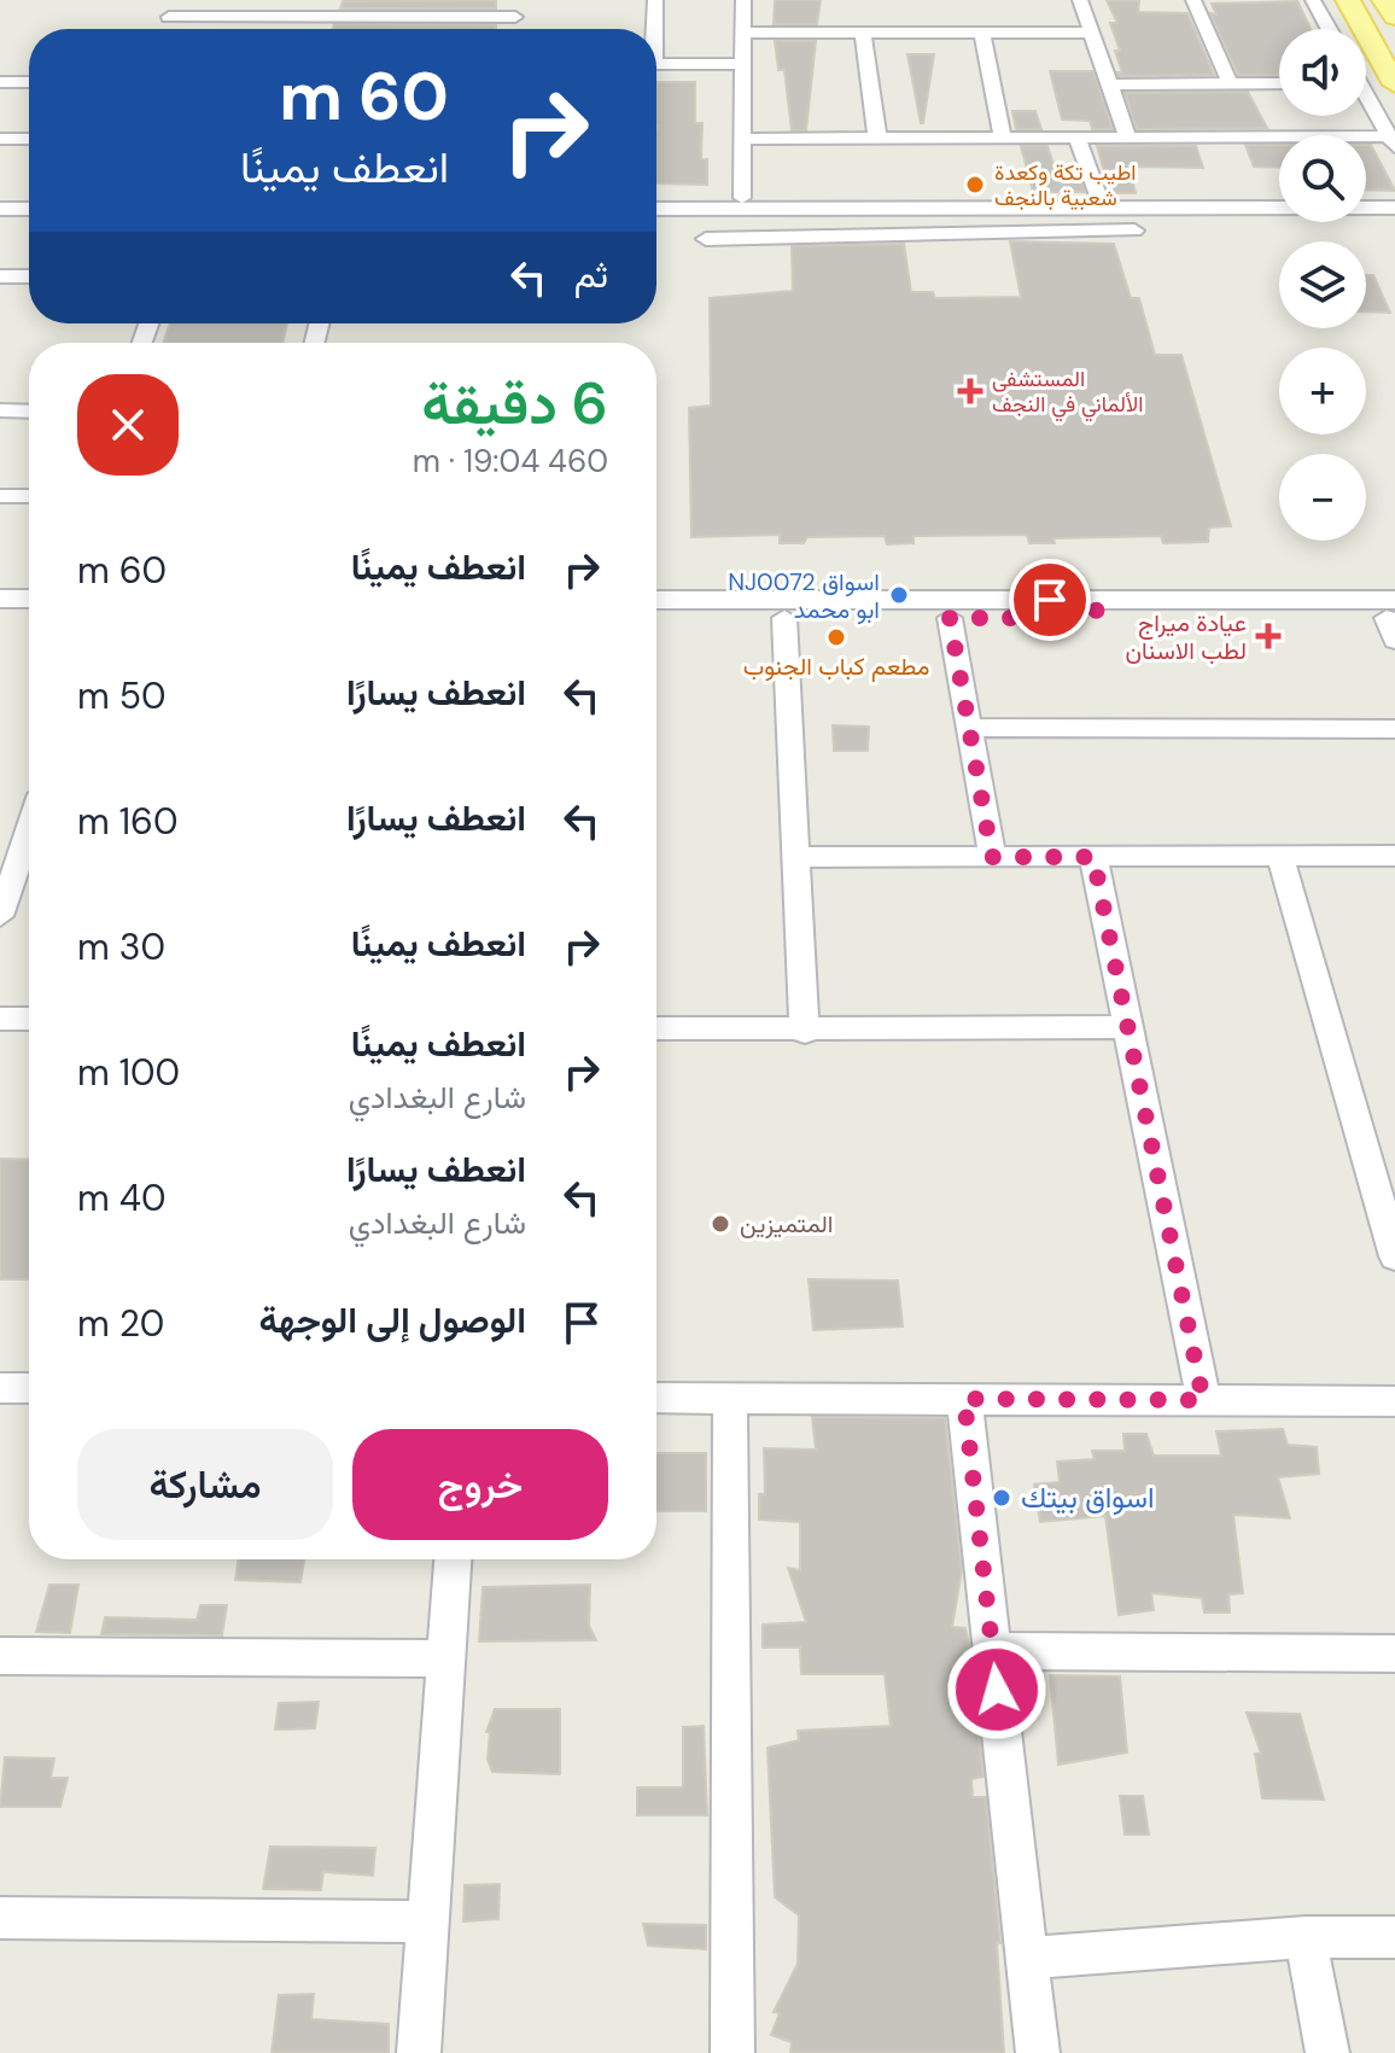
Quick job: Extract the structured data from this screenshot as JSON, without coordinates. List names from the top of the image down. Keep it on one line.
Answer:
{"places":{"other":["اطيب تكة وكعدة شعبية بالنجف","NJ0072 اسواق ابو محمد","مطعم كباب الجنوب","المتميزين","اسواق بيتك"],"health":["المستشفى الألماني في النجف","عيادة ميراج لطب الاسنان"]},"page":{"map_buttons":["+","−"],"turn":["60 m","انعطف يمينًا"],"then":"ثم","heading":["6 دقيقة","460 m · 19:04"],"list":[{"name":"انعطف يمينًا","value":"60 m"},{"name":"انعطف يسارًا","value":"50 m"},{"name":"انعطف يسارًا","value":"160 m"},{"name":"انعطف يمينًا","value":"30 m"},{"name":"انعطف يمينًا","note":"شارع البغدادي","value":"100 m"},{"name":"انعطف يسارًا","note":"شارع البغدادي","value":"40 m"},{"name":"الوصول إلى الوجهة","value":"20 m"}],"buttons":["خروج","مشاركة"]}}
